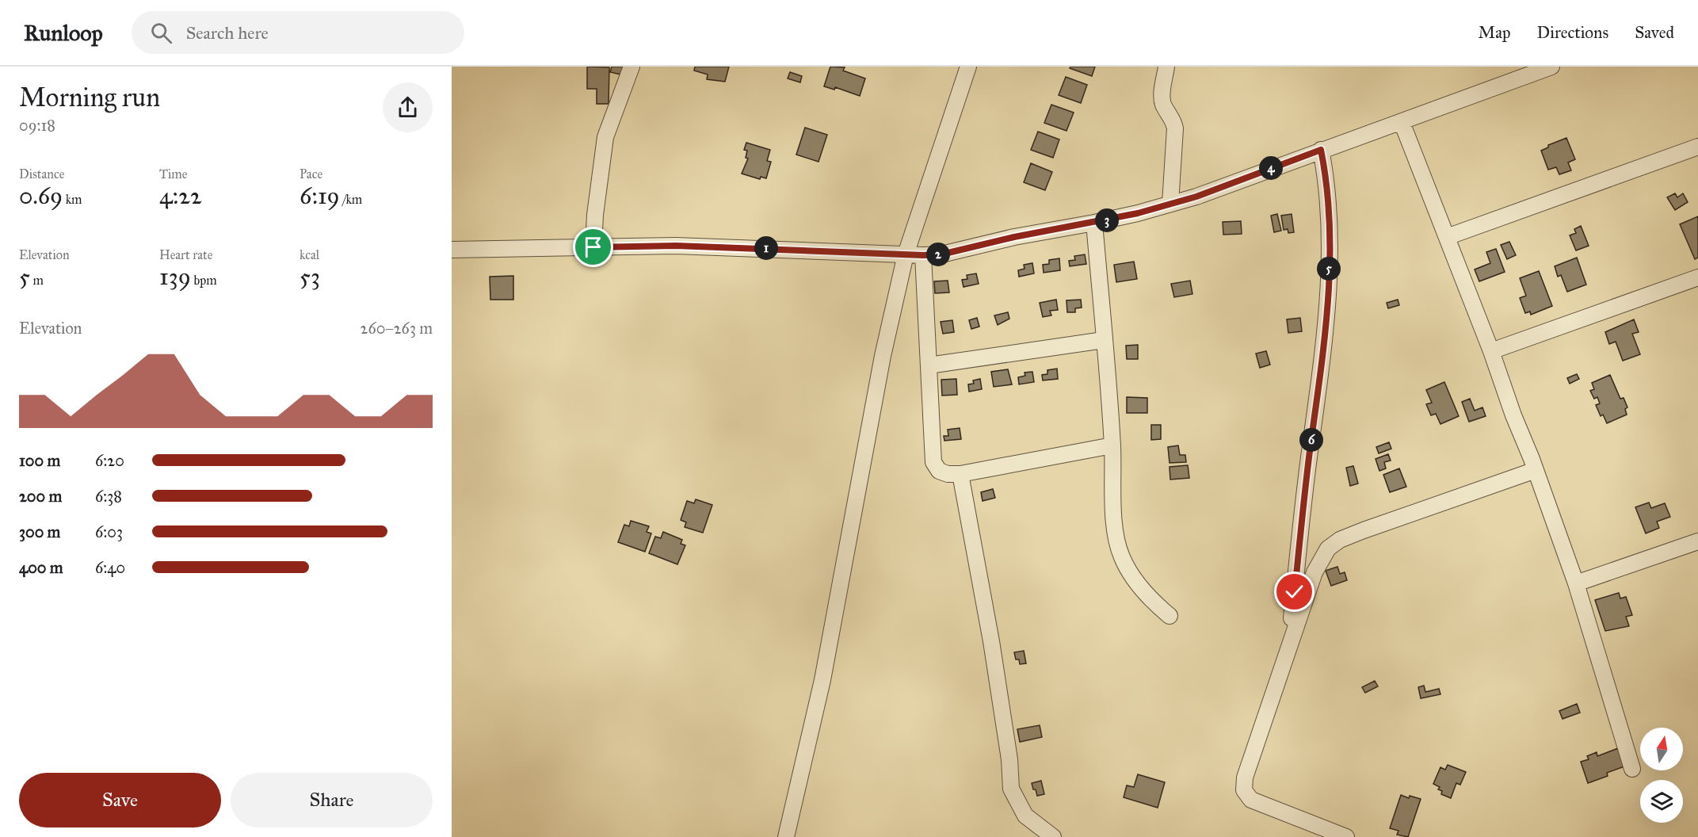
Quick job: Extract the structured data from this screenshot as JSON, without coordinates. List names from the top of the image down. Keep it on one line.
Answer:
{"north":"top","page":{"header":"Runloop","search":"Search here","nav":["Map","Directions","Saved"],"heading":["Morning run","09:18"],"stats":[["Distance","0.69 km"],["Time","4:22"],["Pace","6:19 /km"],["Elevation","5 m"],["Heart rate","139 bpm"],["kcal","53"]],"pins":["4","3","1","2","5","6"],"chart":["Elevation","260–263 m"],"list":[{"name":"100 m","note":"6:20"},{"name":"200 m","note":"6:38"},{"name":"300 m","note":"6:03"},{"name":"400 m","note":"6:40"}],"buttons":["Save","Share"]}}
